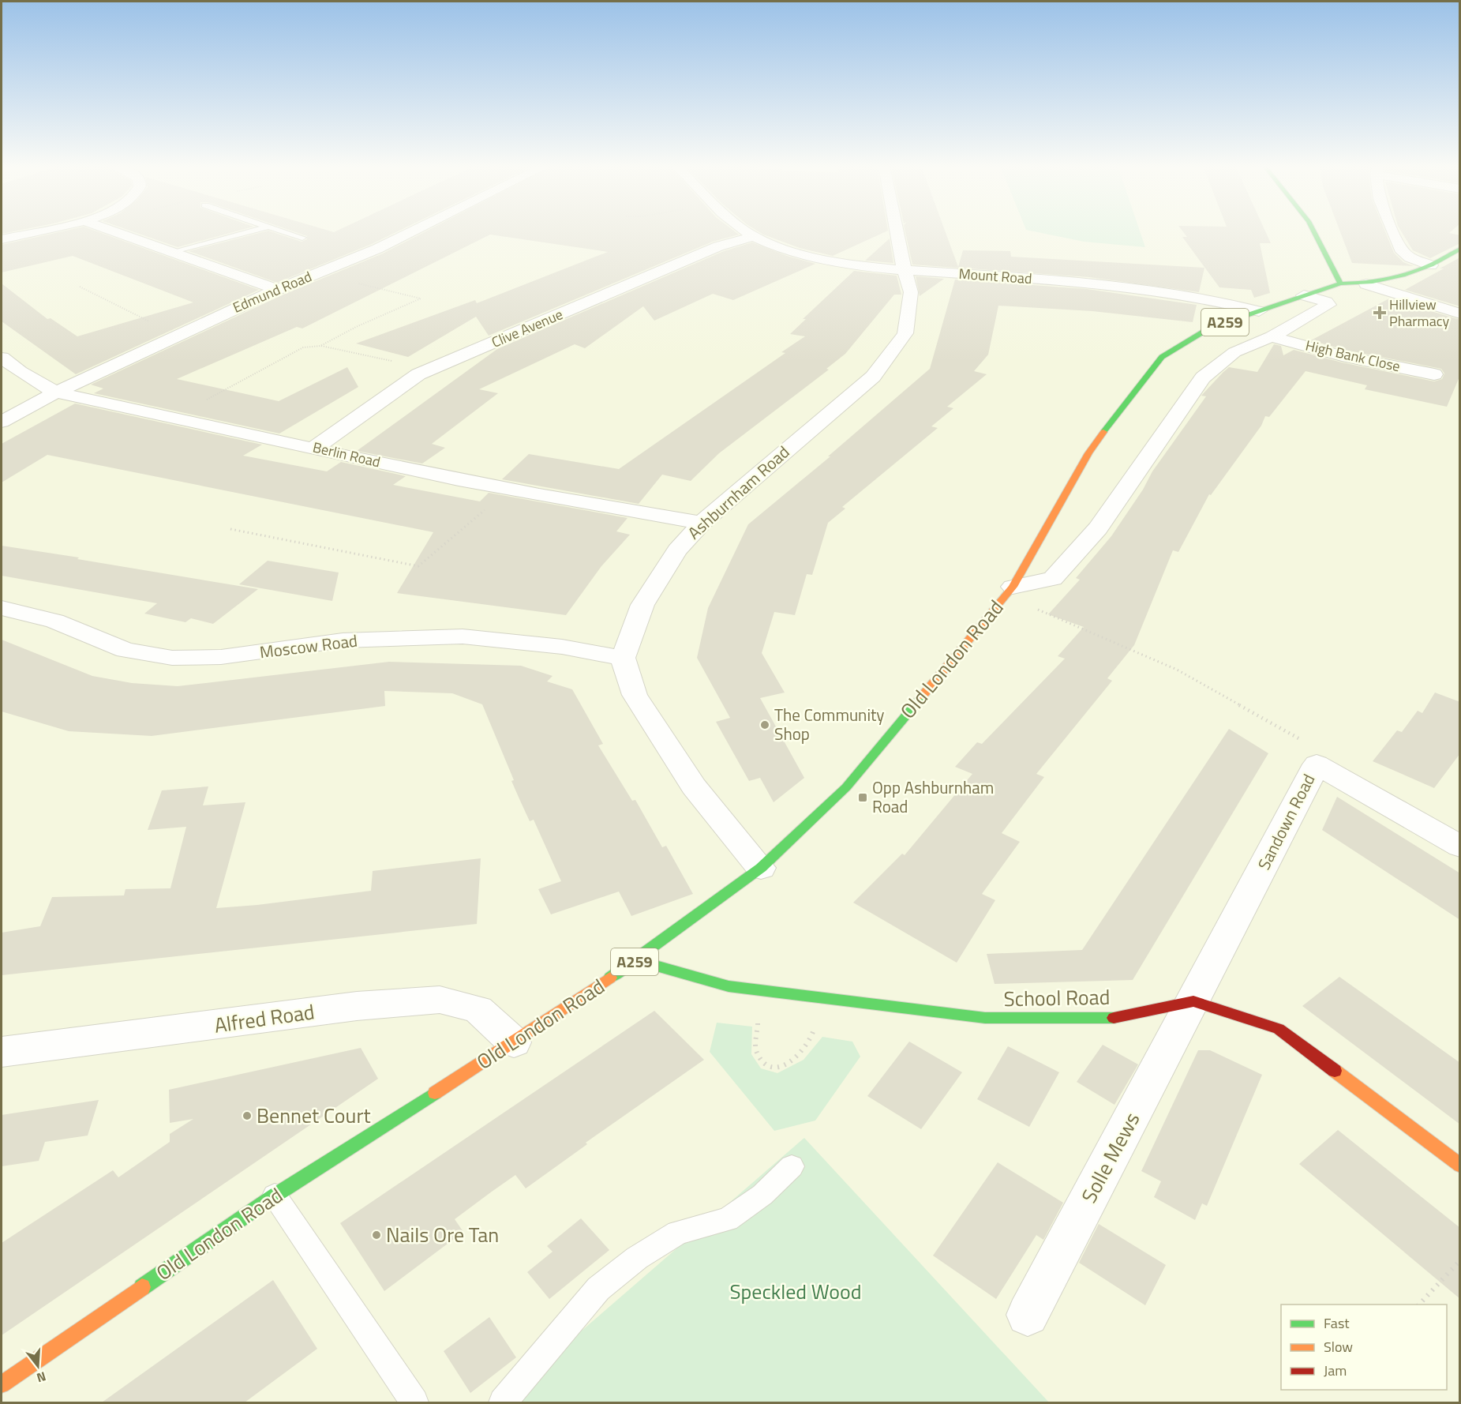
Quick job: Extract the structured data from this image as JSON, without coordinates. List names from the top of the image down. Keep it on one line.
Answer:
{"streets":{"main road":["A259","Old London Road","School Road"],"street":["Mount Road","Edmund Road","Clive Avenue","High Bank Close","Berlin Road","Ashburnham Road","Moscow Road","Sandown Road","Alfred Road","Solle Mews"]},"crossings":[["Mount Road","Clive Avenue"],["Mount Road","Ashburnham Road"],["Mount Road","Old London Road"],["Edmund Road","Berlin Road"],["Clive Avenue","Berlin Road"],["High Bank Close","Old London Road"],["Berlin Road","Ashburnham Road"],["Ashburnham Road","Moscow Road"],["Old London Road","School Road"],["Old London Road","Alfred Road"],["Sandown Road","School Road"],["Sandown Road","Solle Mews"],["School Road","Solle Mews"]],"parks":["Speckled Wood"],"places":{"health":["Hillview Pharmacy"],"other":["The Community Shop","Bennet Court","Nails Ore Tan"],"transit":["Opp Ashburnham Road"]},"legend":["Fast","Slow","Jam"],"north":"bottom"}
